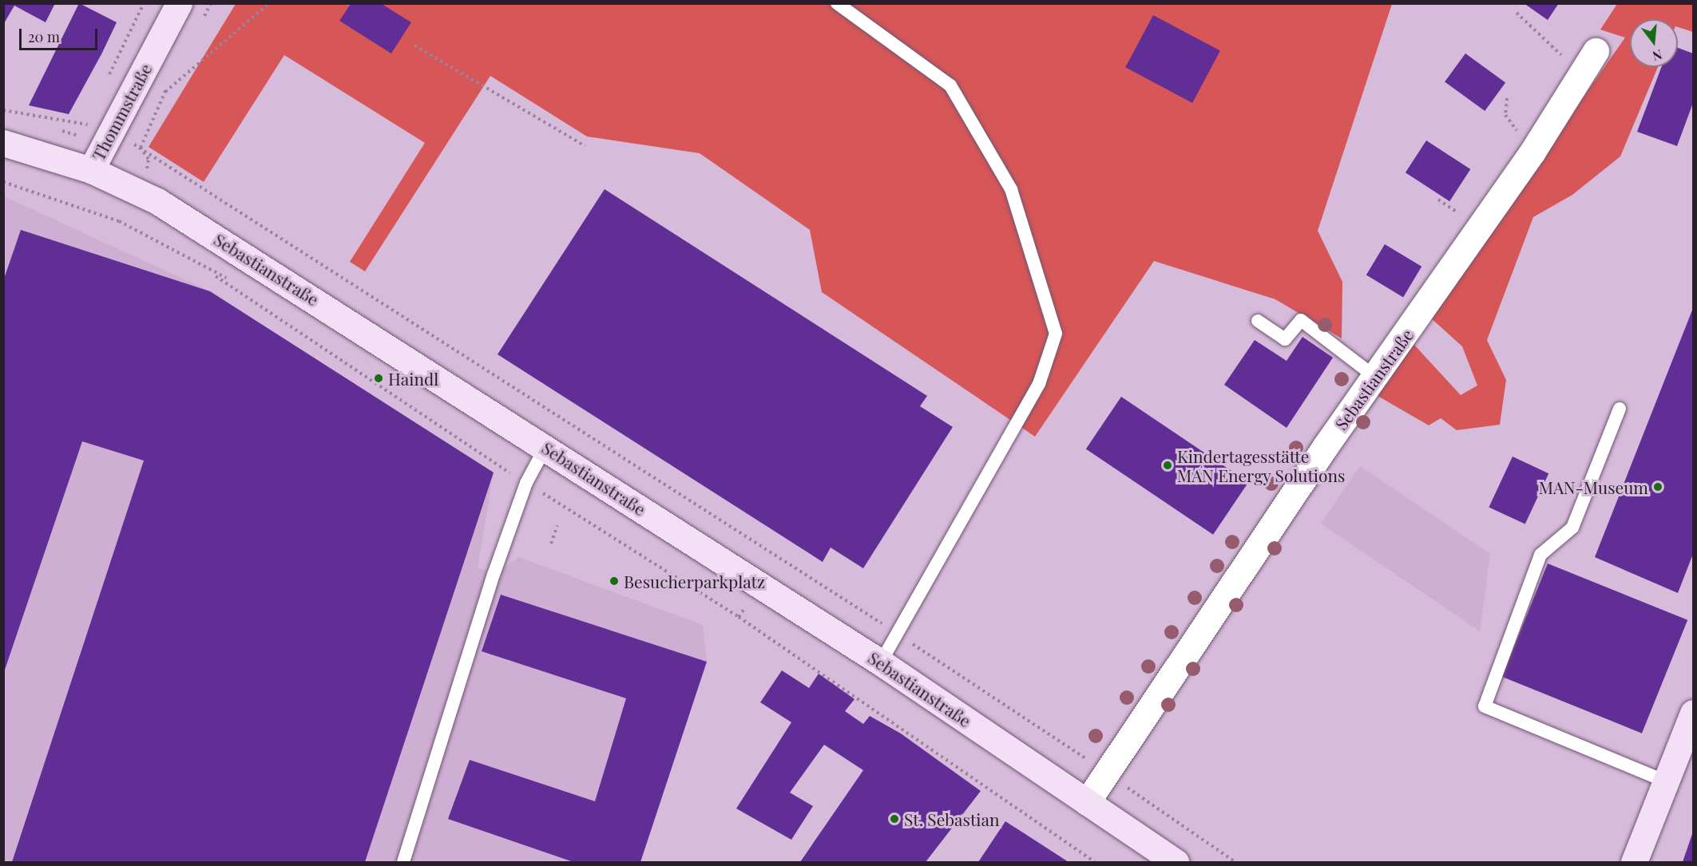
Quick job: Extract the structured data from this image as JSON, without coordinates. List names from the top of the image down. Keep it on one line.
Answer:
{"streets":{"main road":["Thommstraße","Sebastianstraße"]},"crossings":[["Thommstraße","Sebastianstraße"]],"places":["Haindl","Kindertagesstätte MAN Energy Solutions","MAN-Museum","Besucherparkplatz","St. Sebastian"],"scale_bar":"20 m","north":"bottom"}
